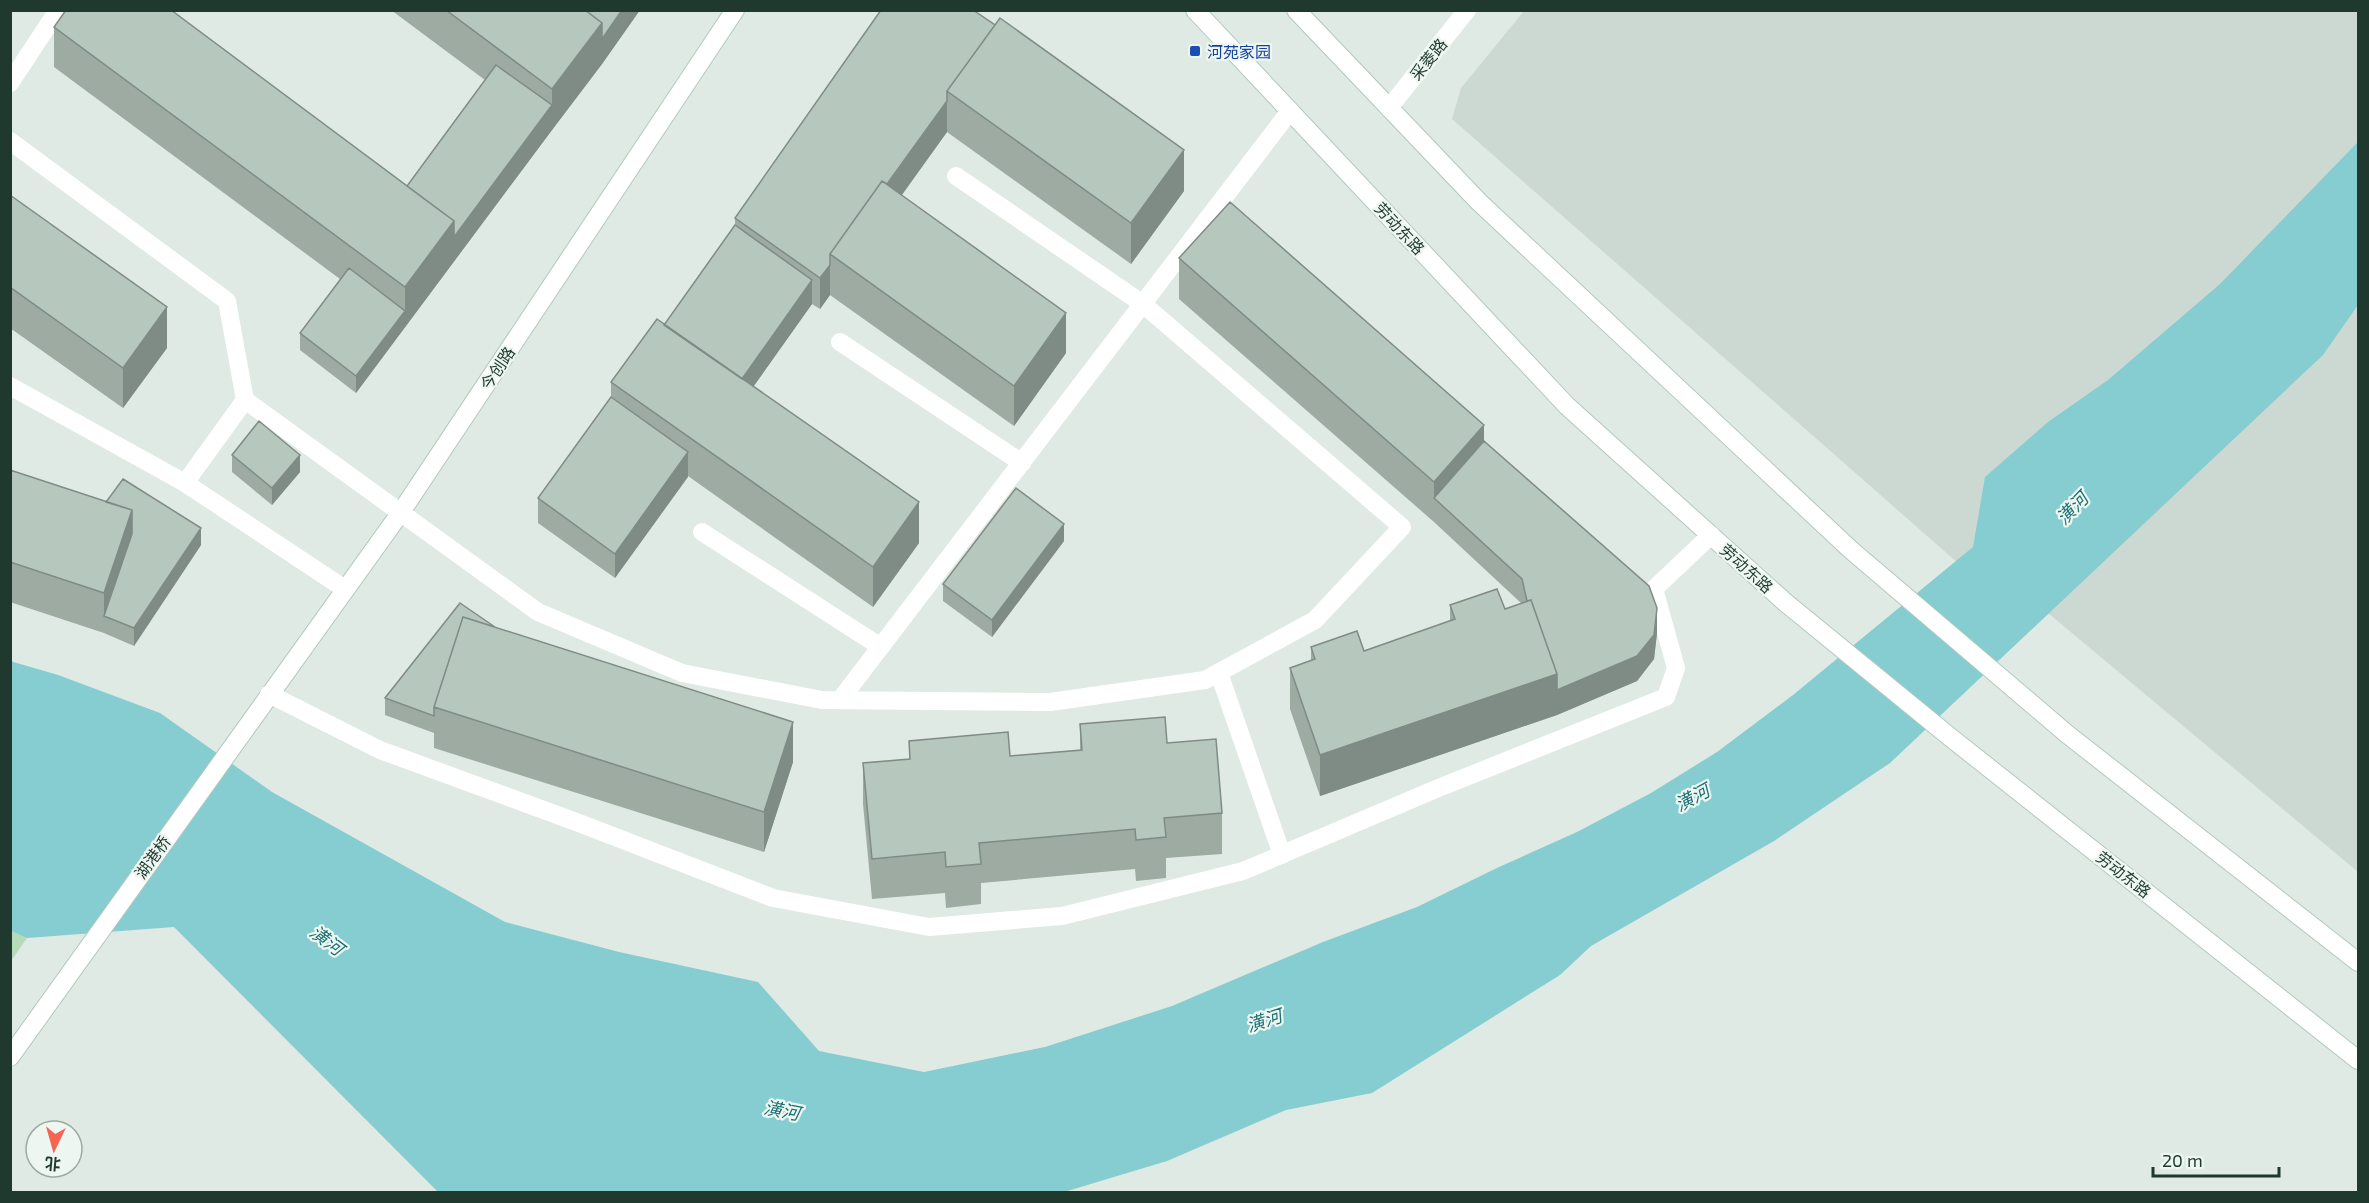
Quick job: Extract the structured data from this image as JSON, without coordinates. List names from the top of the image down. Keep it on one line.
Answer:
{"streets":{"main road":["采菱路","劳动东路","今创路","湖港桥"]},"crossings":[["今创路","湖港桥"]],"water":["潢河"],"places":{"transit":["河苑家园"]},"scale_bar":"20 m","north":"bottom"}
